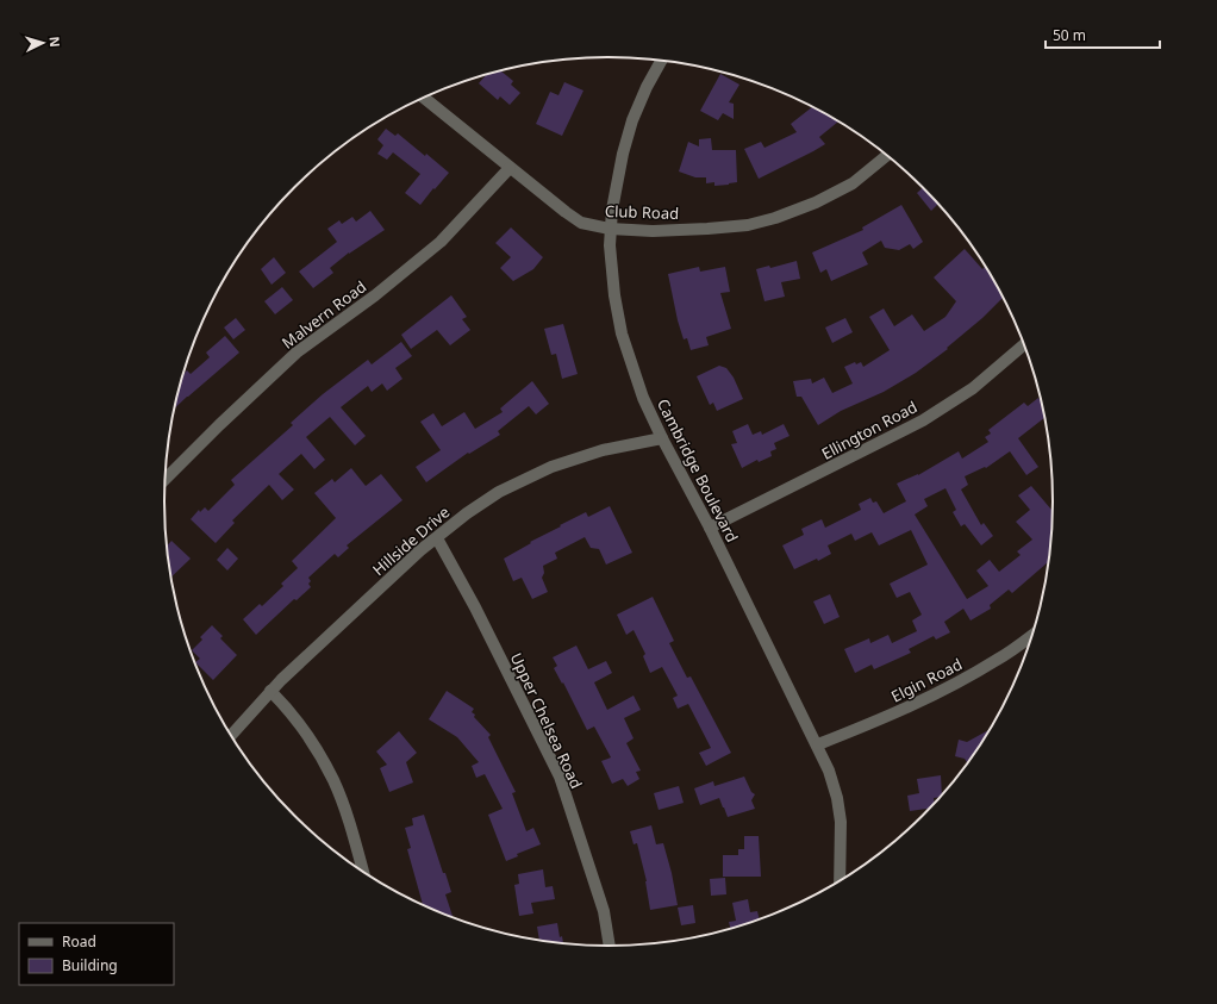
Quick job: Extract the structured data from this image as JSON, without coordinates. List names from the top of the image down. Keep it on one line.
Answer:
{"streets":{"street":["Club Road","Malvern Road","Ellington Road","Cambridge Boulevard","Hillside Drive","Elgin Road","Upper Chelsea Road"]},"crossings":[["Club Road","Malvern Road"],["Club Road","Cambridge Boulevard"],["Ellington Road","Cambridge Boulevard"],["Cambridge Boulevard","Hillside Drive"],["Cambridge Boulevard","Elgin Road"],["Hillside Drive","Upper Chelsea Road"]],"legend":["Road","Building"],"scale_bar":"50 m","north":"right"}
